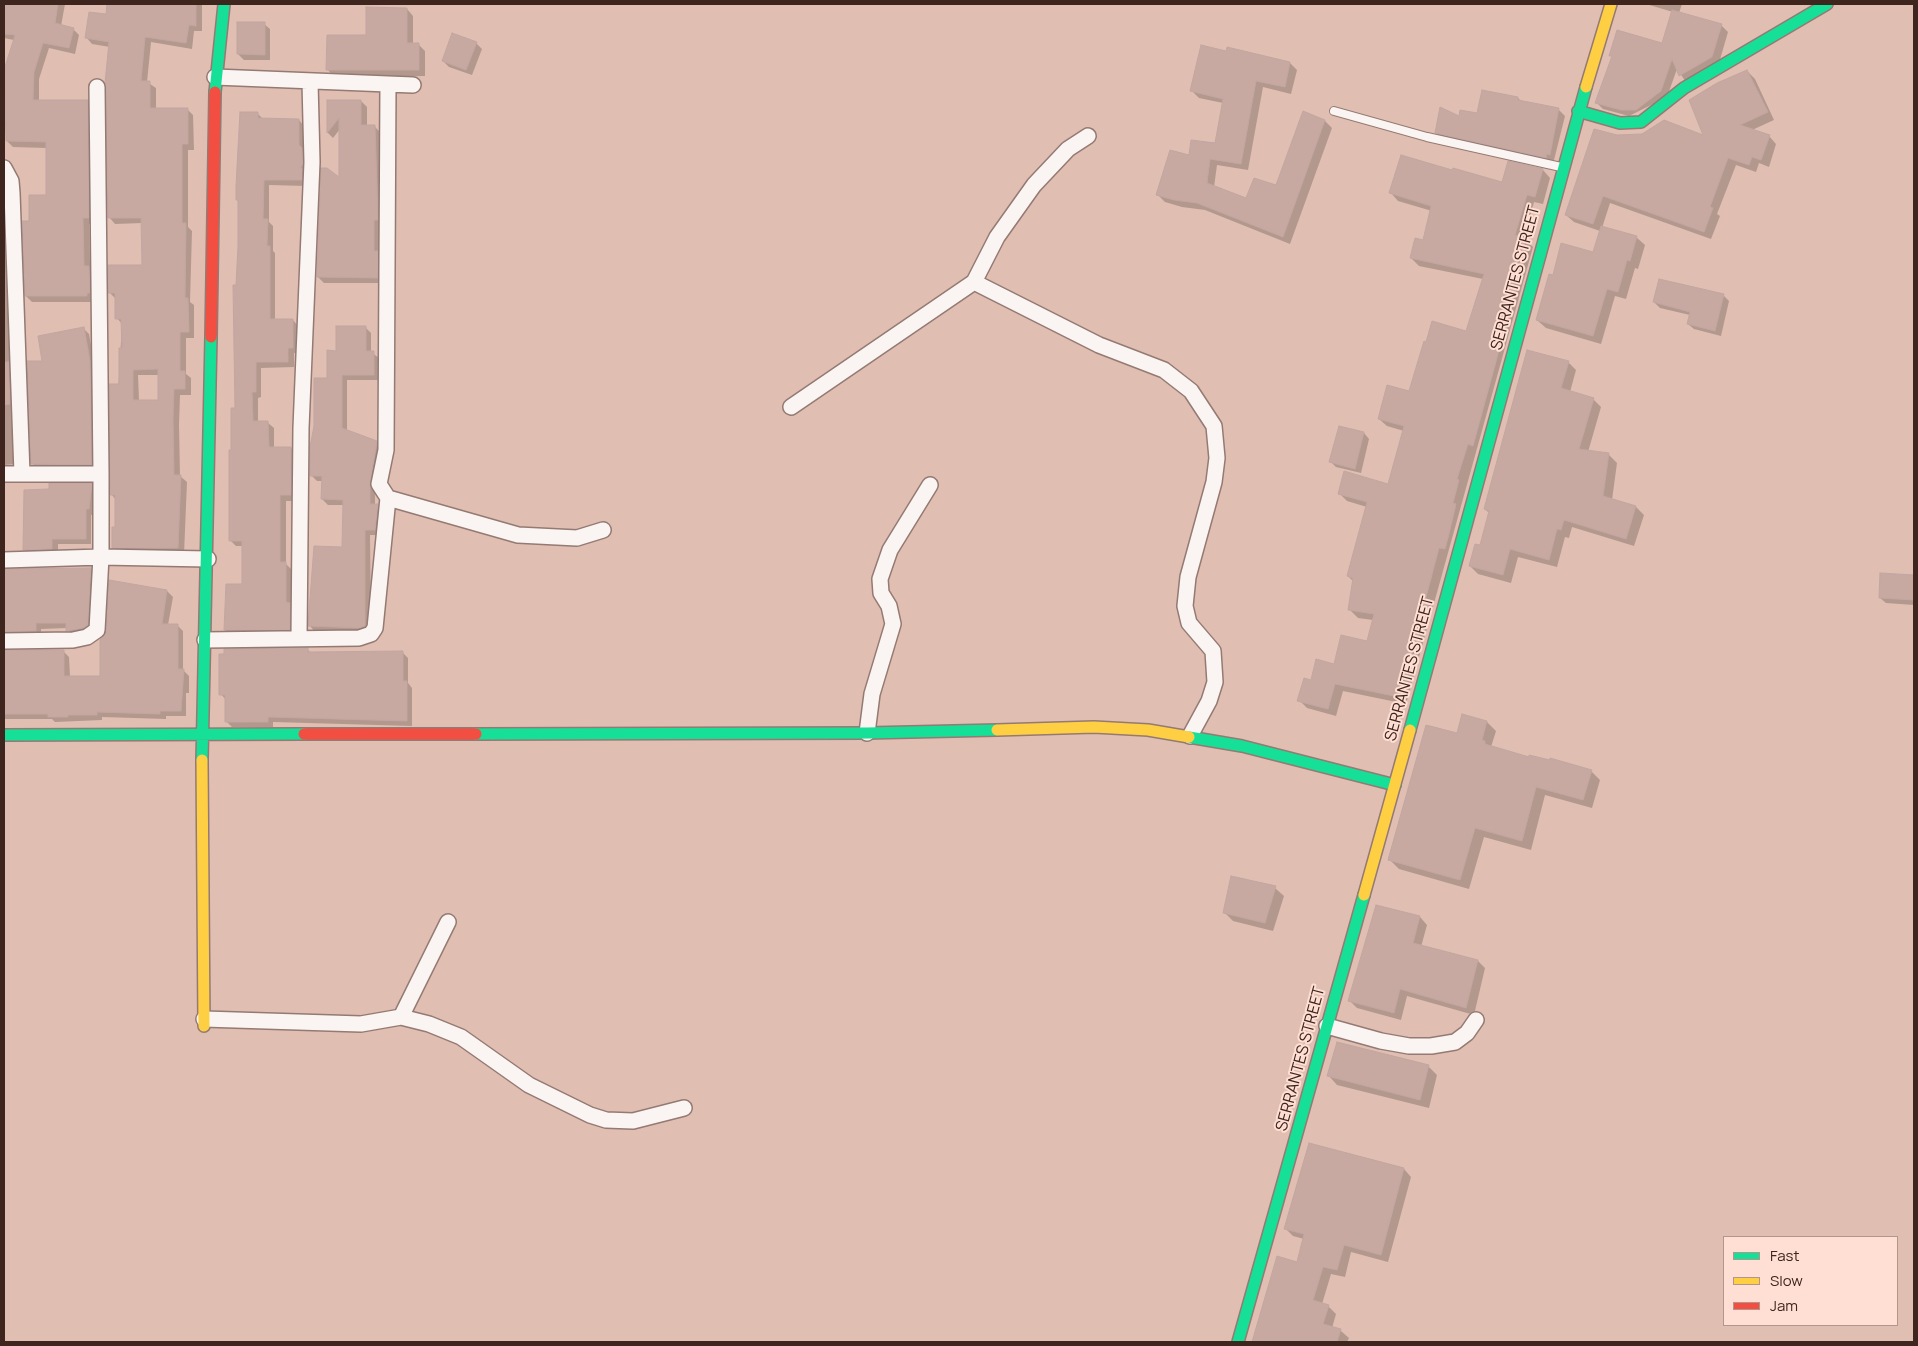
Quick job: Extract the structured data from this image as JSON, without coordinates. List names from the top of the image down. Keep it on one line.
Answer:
{"streets":{"street":["SERRANTES STREET"]},"legend":["Fast","Slow","Jam"]}
